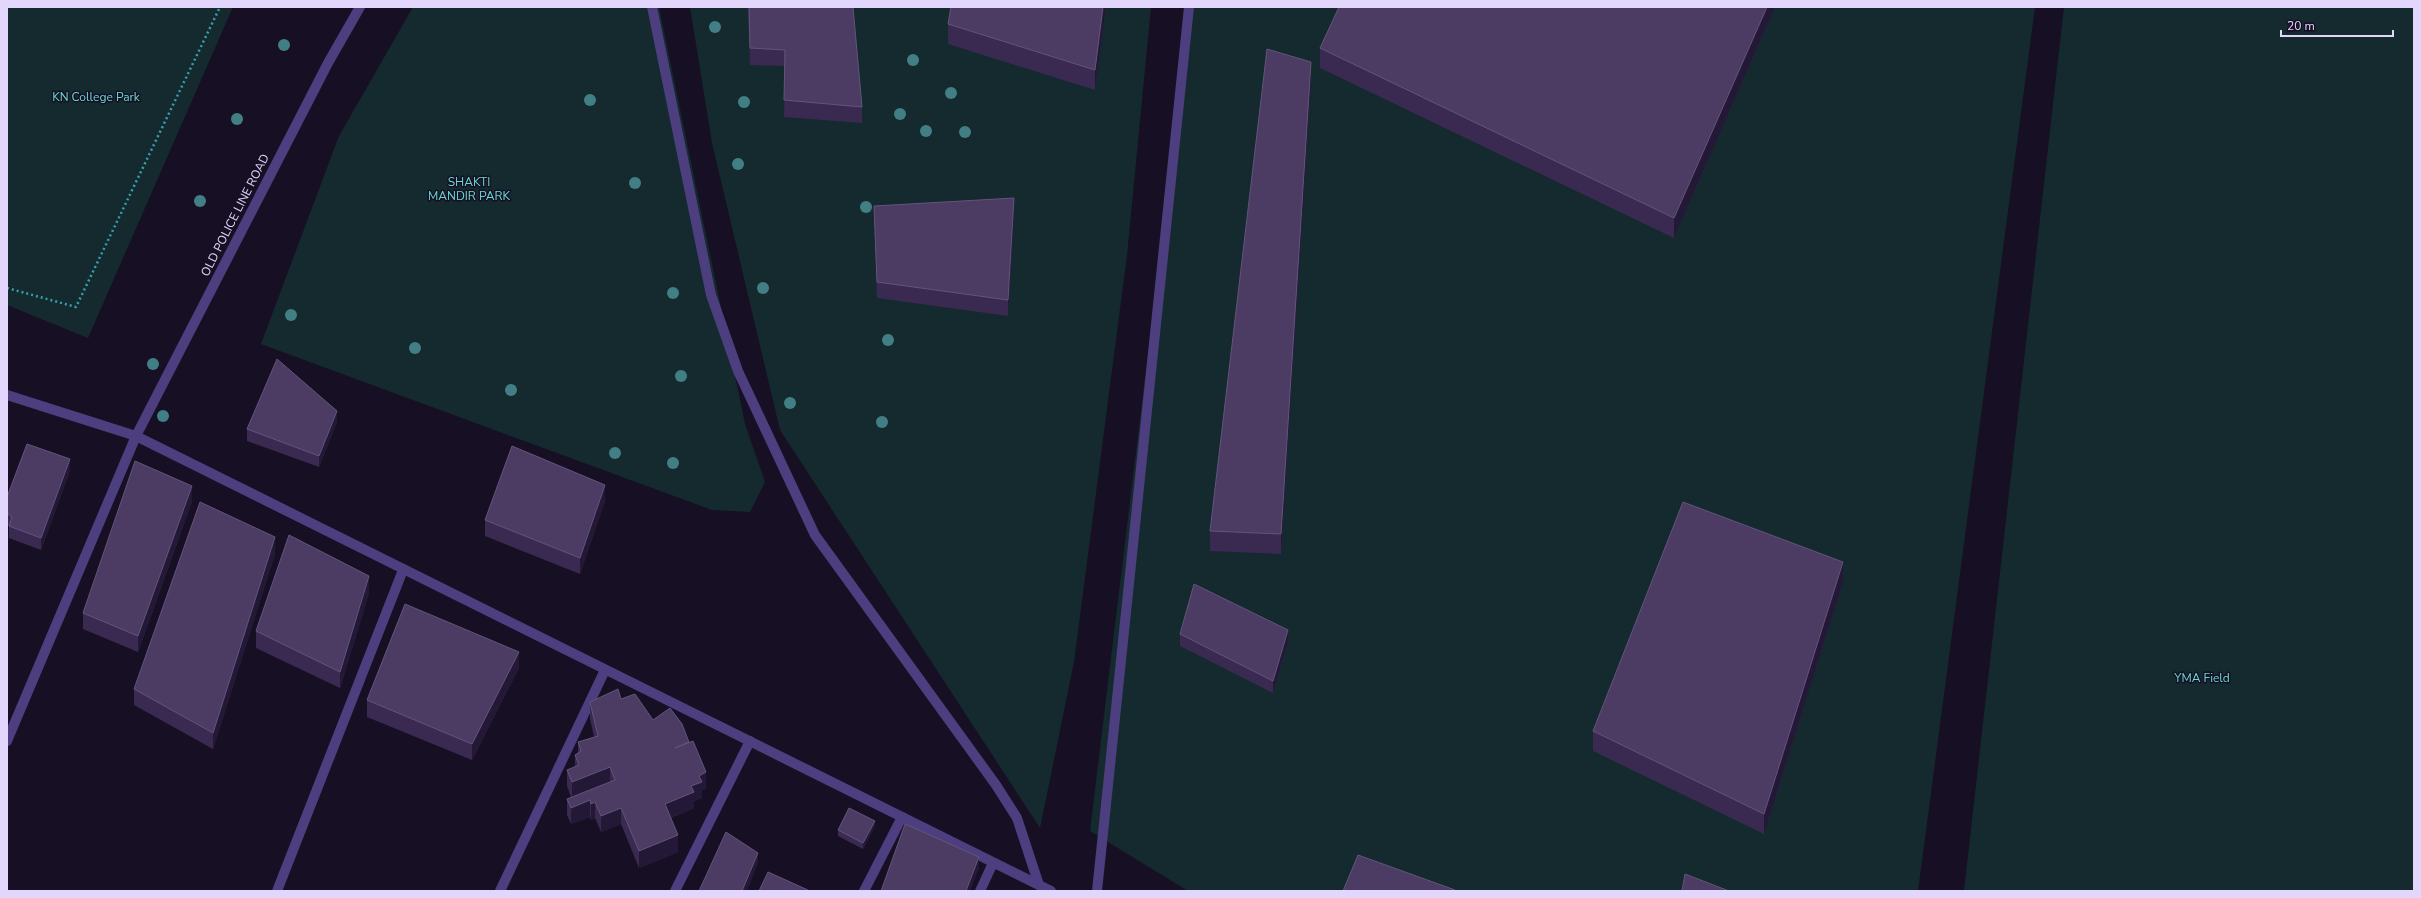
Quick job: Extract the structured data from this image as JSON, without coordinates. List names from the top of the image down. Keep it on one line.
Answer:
{"streets":{"street":["OLD POLICE LINE ROAD"]},"parks":["KN College Park","SHAKTI MANDIR PARK","YMA Field"],"scale_bar":"20 m"}
